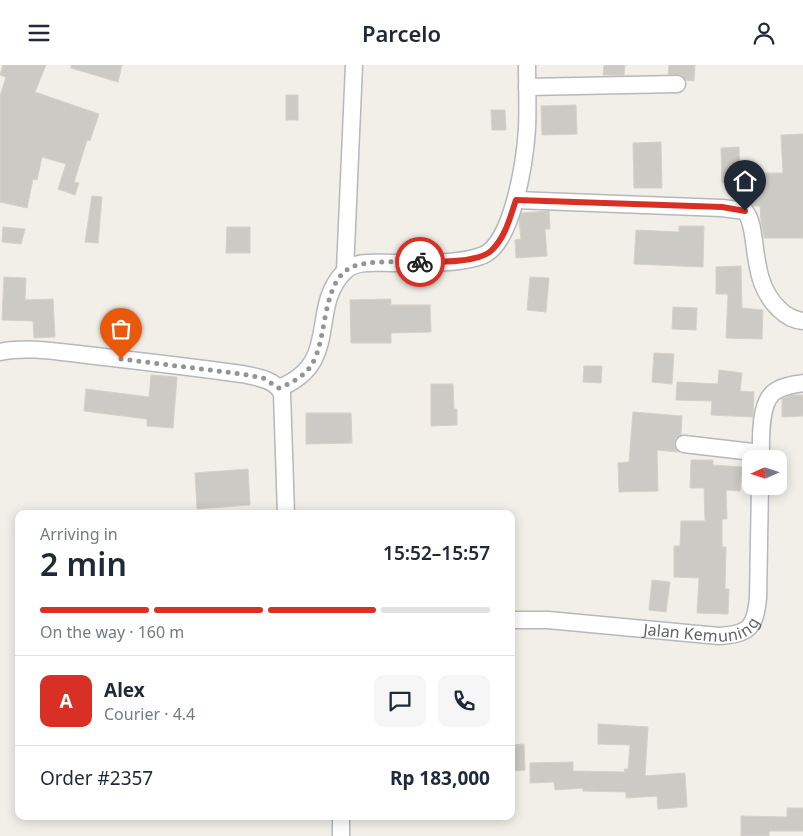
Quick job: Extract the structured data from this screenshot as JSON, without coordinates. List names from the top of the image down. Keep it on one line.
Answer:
{"streets":{"street":["Jalan Kemuning"]},"north":"left","page":{"header":"Parcelo","heading":["2 min","Arriving in","15:52–15:57"],"panel":["Alex","Courier · 4.4","Order #2357","Rp 183,000"],"bar":"On the way · 160 m","round":"A"}}
